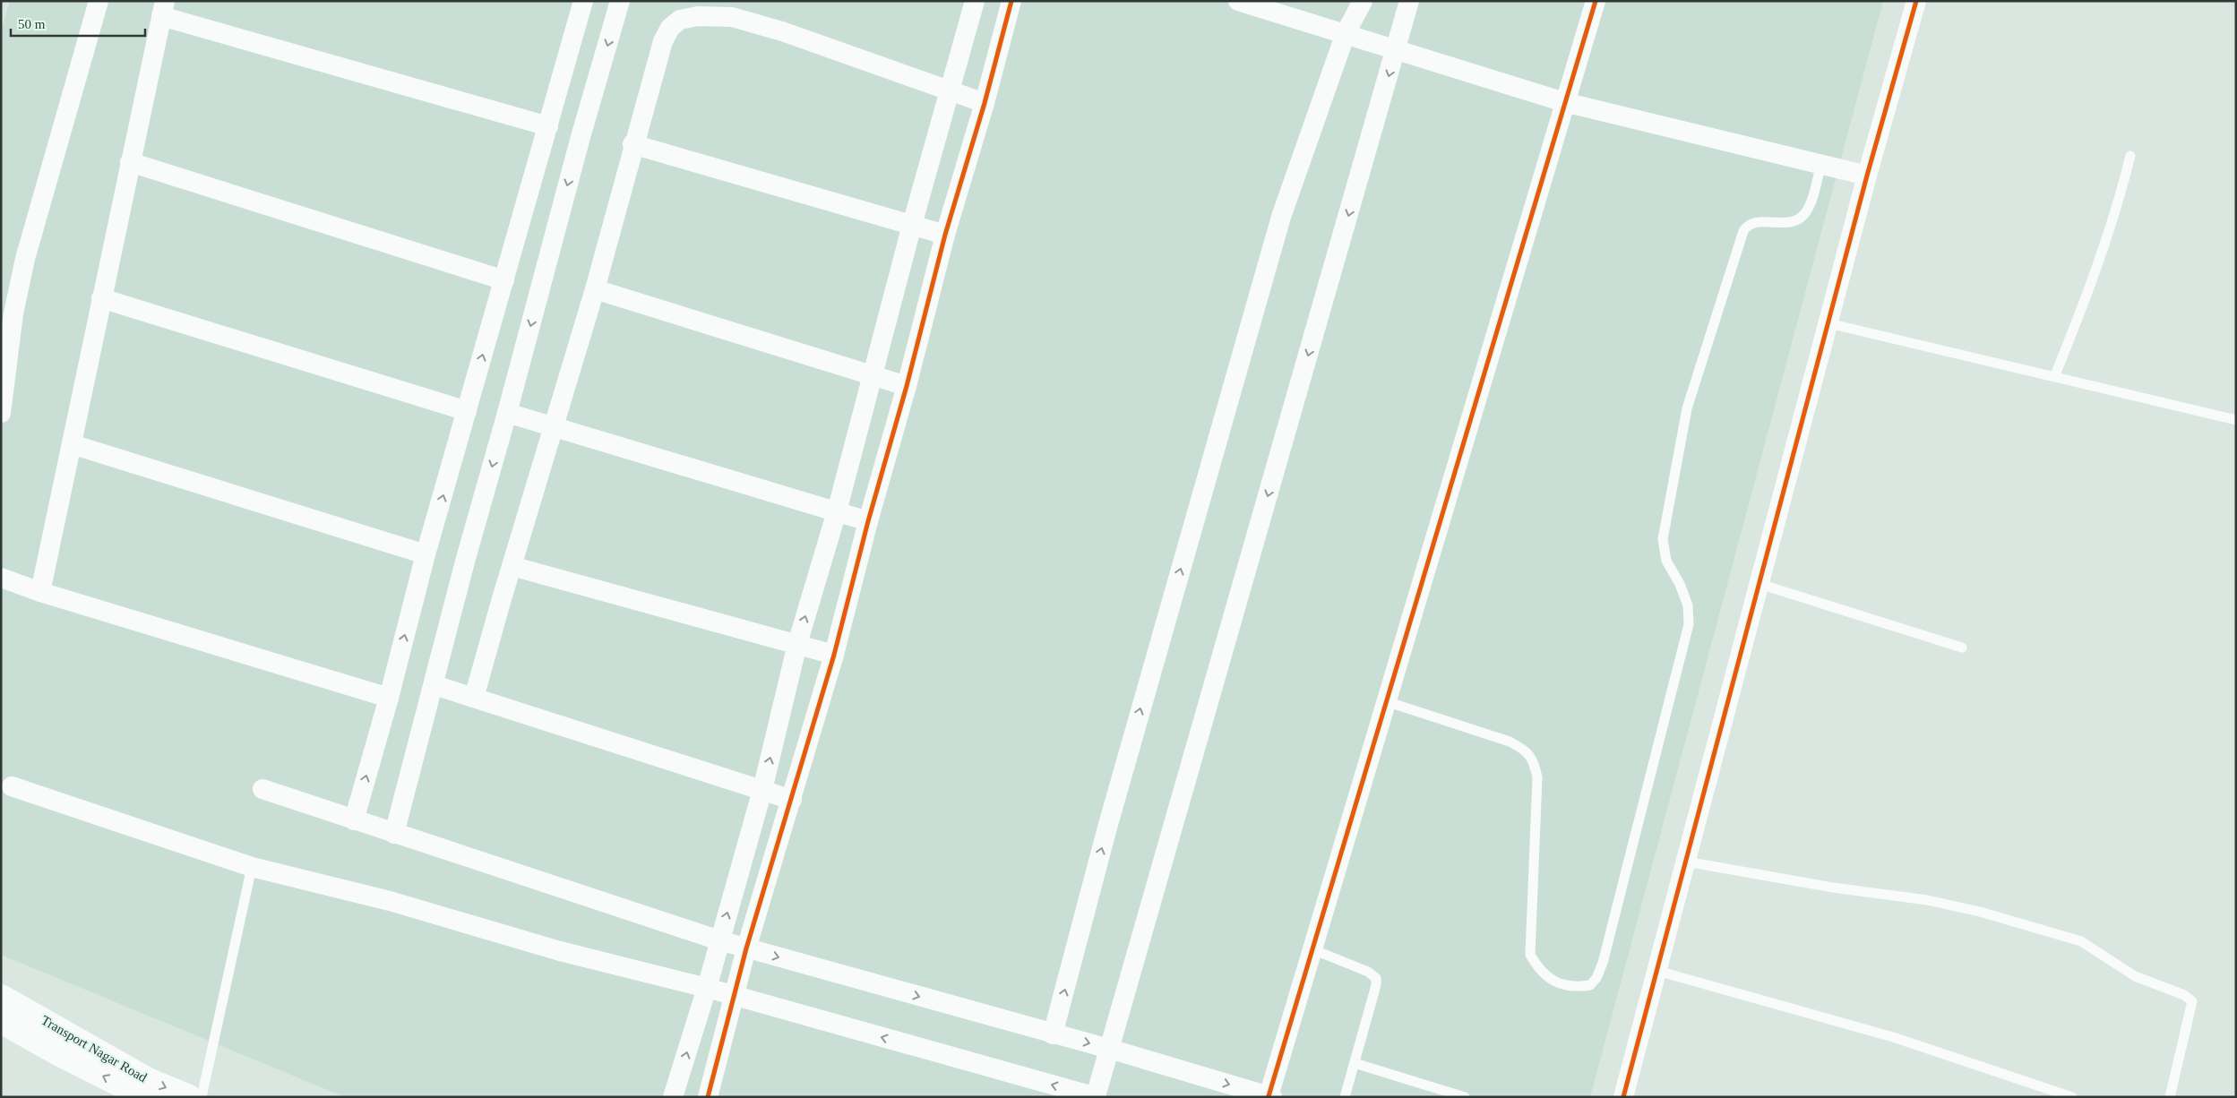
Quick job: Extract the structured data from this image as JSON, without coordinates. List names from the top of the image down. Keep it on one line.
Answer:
{"streets":{"main road":["Transport Nagar Road"]},"scale_bar":"50 m"}
